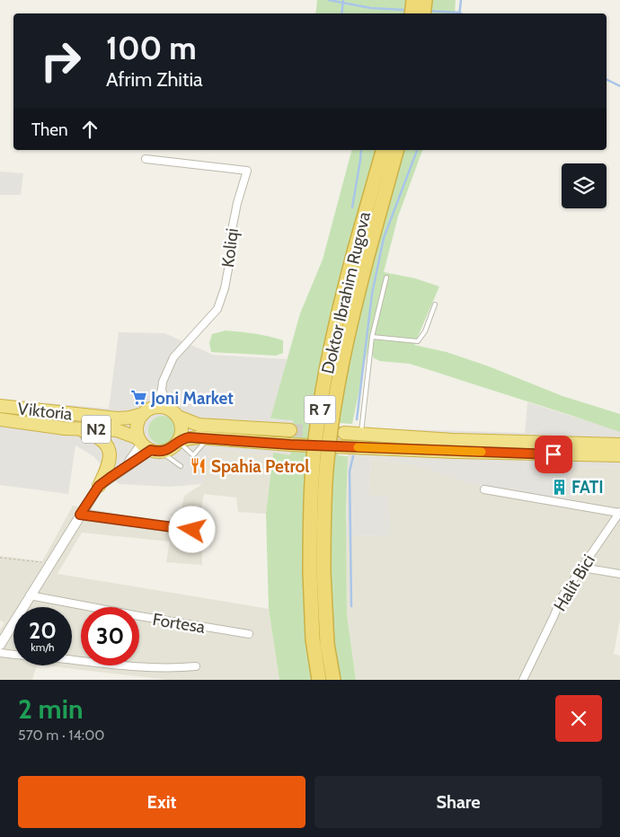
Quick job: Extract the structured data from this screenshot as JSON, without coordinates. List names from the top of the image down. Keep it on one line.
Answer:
{"streets":{"highway":["Doktor Ibrahim Rugova","R 7","Viktoria","N2"],"street":["Koliqi","Halit Bici","Fortesa"]},"crossings":[["Koliqi","Viktoria"],["Koliqi","N2"],["Viktoria","N2"]],"places":{"supermarket":["Joni Market"],"restaurant":["Spahia Petrol"],"building":["FATI"]},"page":{"turn":["100 m","Afrim Zhitia"],"then":"Then","speed":"20 km/h","limit":"30","heading":["2 min","570 m · 14:00"],"buttons":["Exit","Share"]}}
